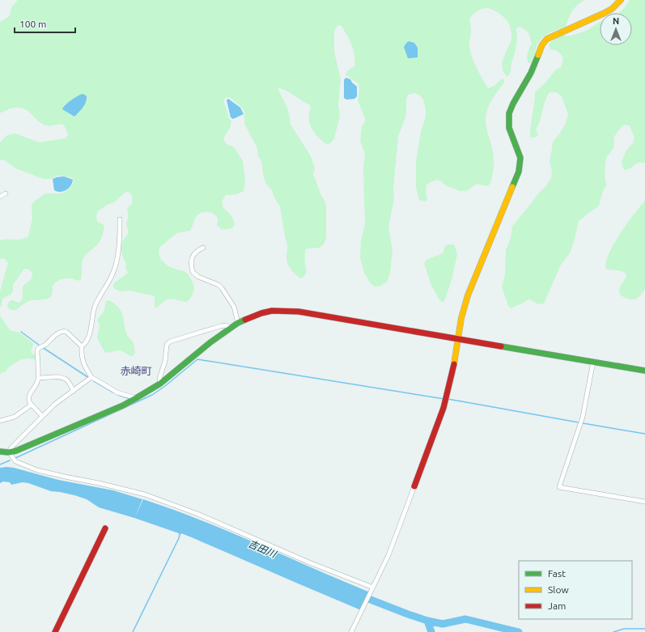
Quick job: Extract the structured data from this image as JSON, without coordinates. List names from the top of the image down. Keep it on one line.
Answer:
{"districts":["赤崎町"],"water":["吉田川"],"legend":["Fast","Slow","Jam"],"scale_bar":"100 m","north":"top"}
